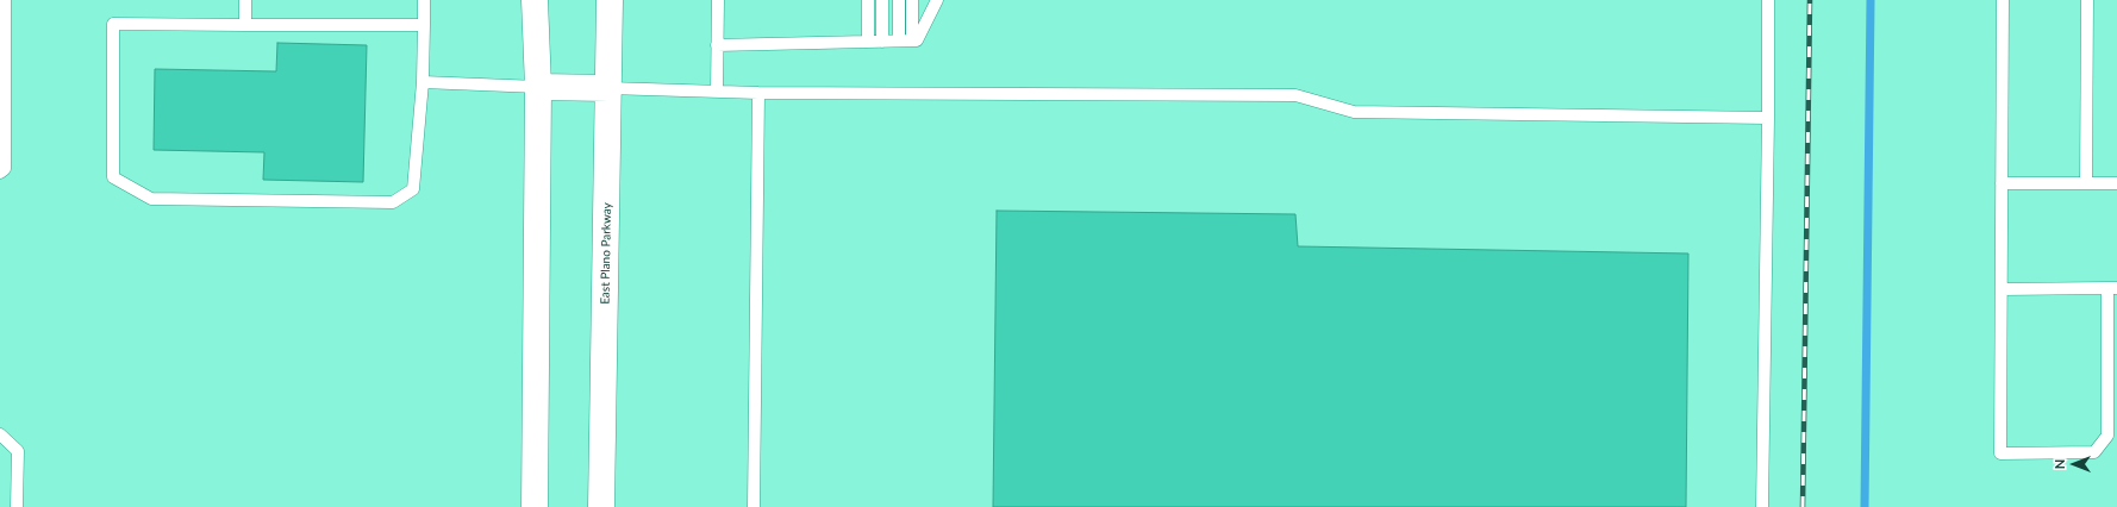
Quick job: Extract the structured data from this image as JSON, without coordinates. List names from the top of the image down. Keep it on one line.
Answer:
{"streets":{"main road":["East Plano Parkway"]},"north":"left"}
